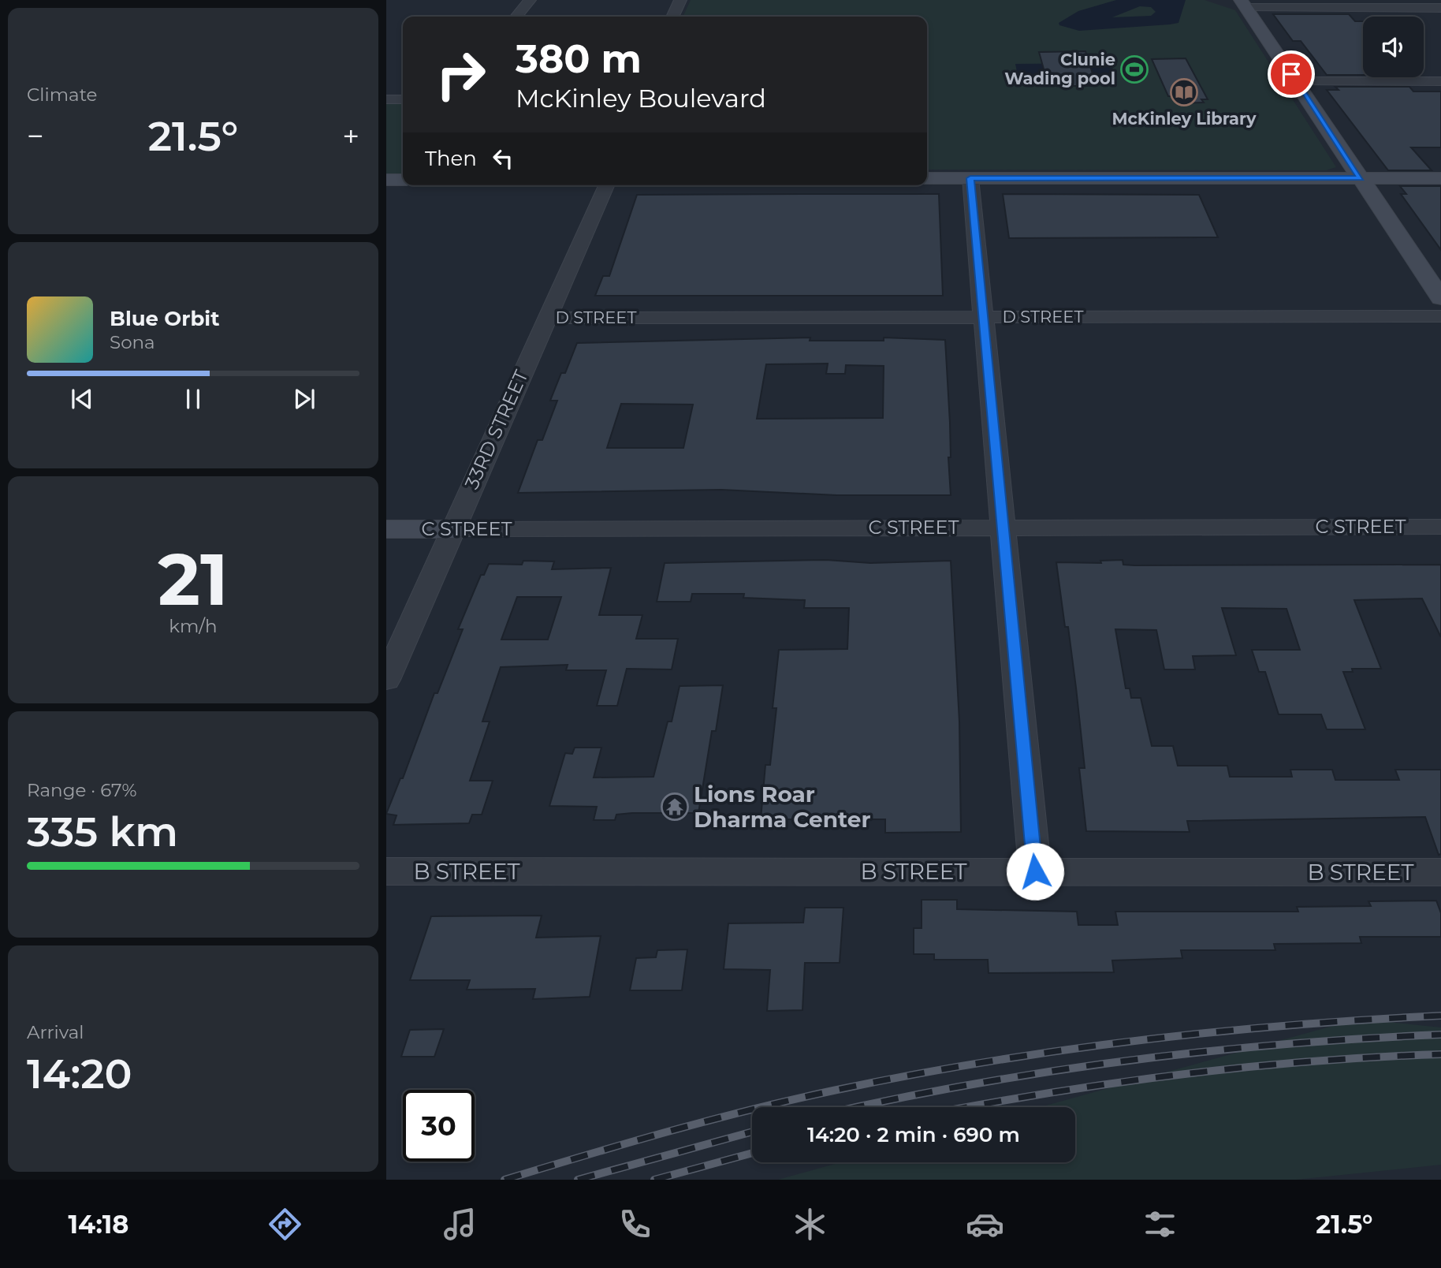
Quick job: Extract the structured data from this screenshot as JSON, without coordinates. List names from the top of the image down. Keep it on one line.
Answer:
{"streets":{"street":["D STREET","33RD STREET","C STREET","B STREET"]},"crossings":[["D STREET","33RD STREET"],["33RD STREET","C STREET"]],"places":{"sports":["Clunie Wading pool"],"library":["McKinley Library"],"temple":["Lions Roar Dharma Center"]},"page":{"tile":["Climate",["21","km/h"],["Range · 67%","335 km"],["Arrival","14:20"]],"turn":["380 m","McKinley Boulevard"],"heat":["−","21.5°","+"],"then":"Then","song":["Blue Orbit","Sona"],"limit":"30","trip":"14:20 · 2 min · 690 m","tabs":["14:18","21.5°"]}}
